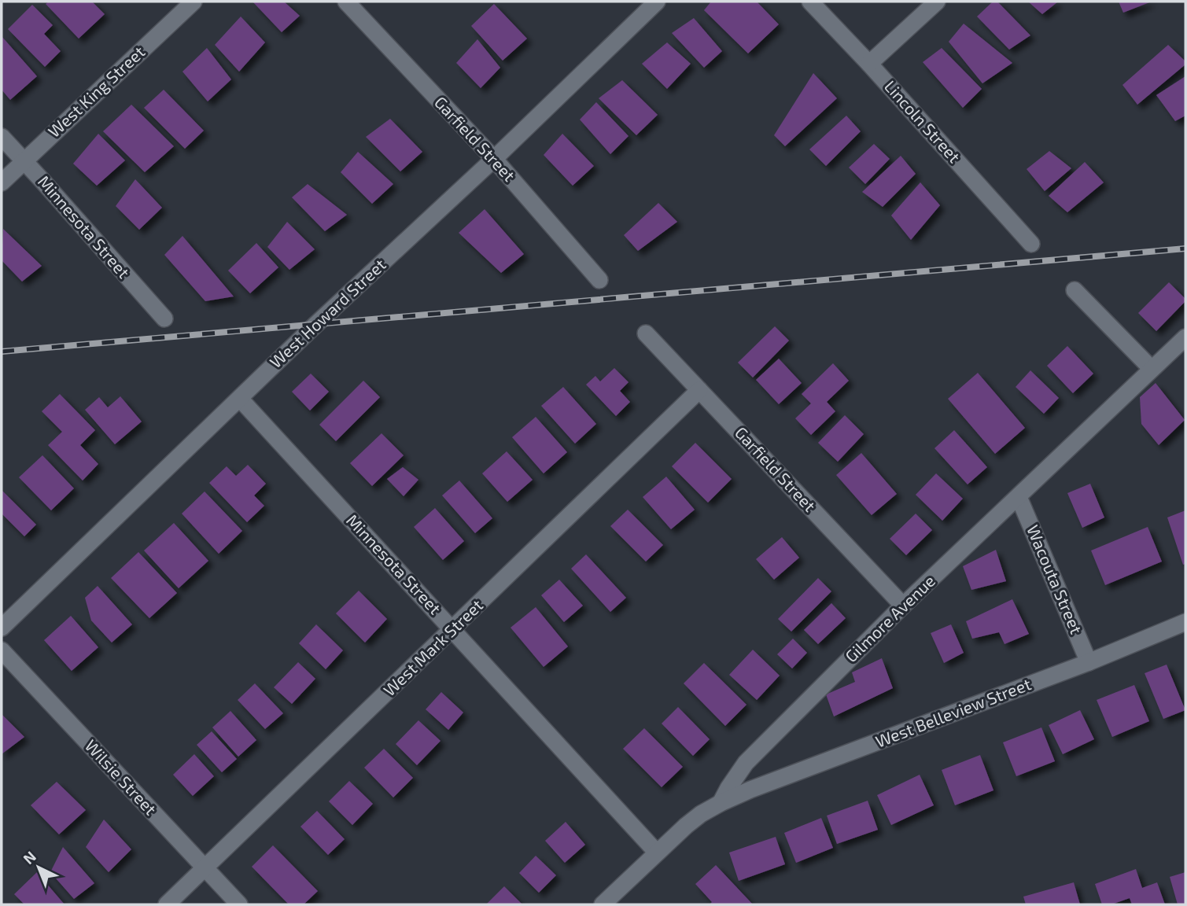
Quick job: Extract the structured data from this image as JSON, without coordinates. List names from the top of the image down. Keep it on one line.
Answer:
{"streets":{"street":["West King Street","Lincoln Street","Garfield Street","Minnesota Street","West Howard Street","Wacouta Street","Gilmore Avenue","West Mark Street","West Belleview Street","Wilsie Street"]},"crossings":[["West King Street","Minnesota Street"],["Garfield Street","West Howard Street"],["Garfield Street","Gilmore Avenue"],["Garfield Street","West Mark Street"],["Minnesota Street","West Howard Street"],["Minnesota Street","Gilmore Avenue"],["Minnesota Street","West Mark Street"],["Wacouta Street","Gilmore Avenue"],["Wacouta Street","West Belleview Street"],["Gilmore Avenue","West Belleview Street"],["West Mark Street","Wilsie Street"]],"north":"top left"}
